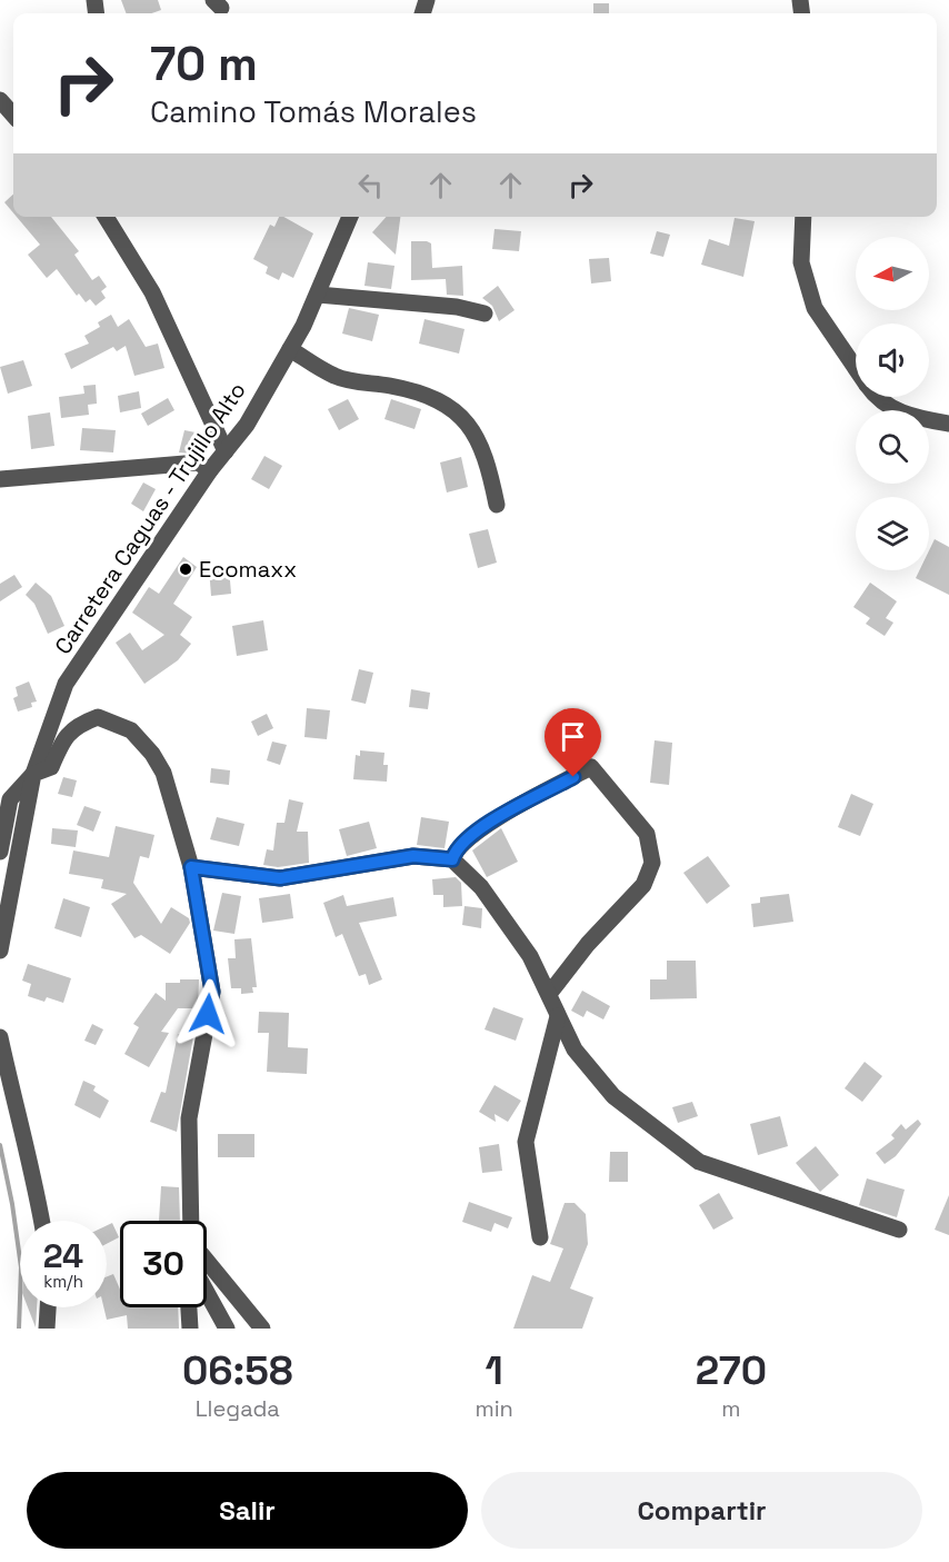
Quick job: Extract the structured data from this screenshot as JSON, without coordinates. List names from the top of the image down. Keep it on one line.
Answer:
{"streets":{"street":["Carretera Caguas - Trujillo Alto"]},"places":["Ecomaxx"],"north":"left","page":{"turn":["70 m","Camino Tomás Morales"],"speed":"24 km/h","limit":"30","eta":["06:58","Llegada","1","min","270","m"],"buttons":["Salir","Compartir"]}}
